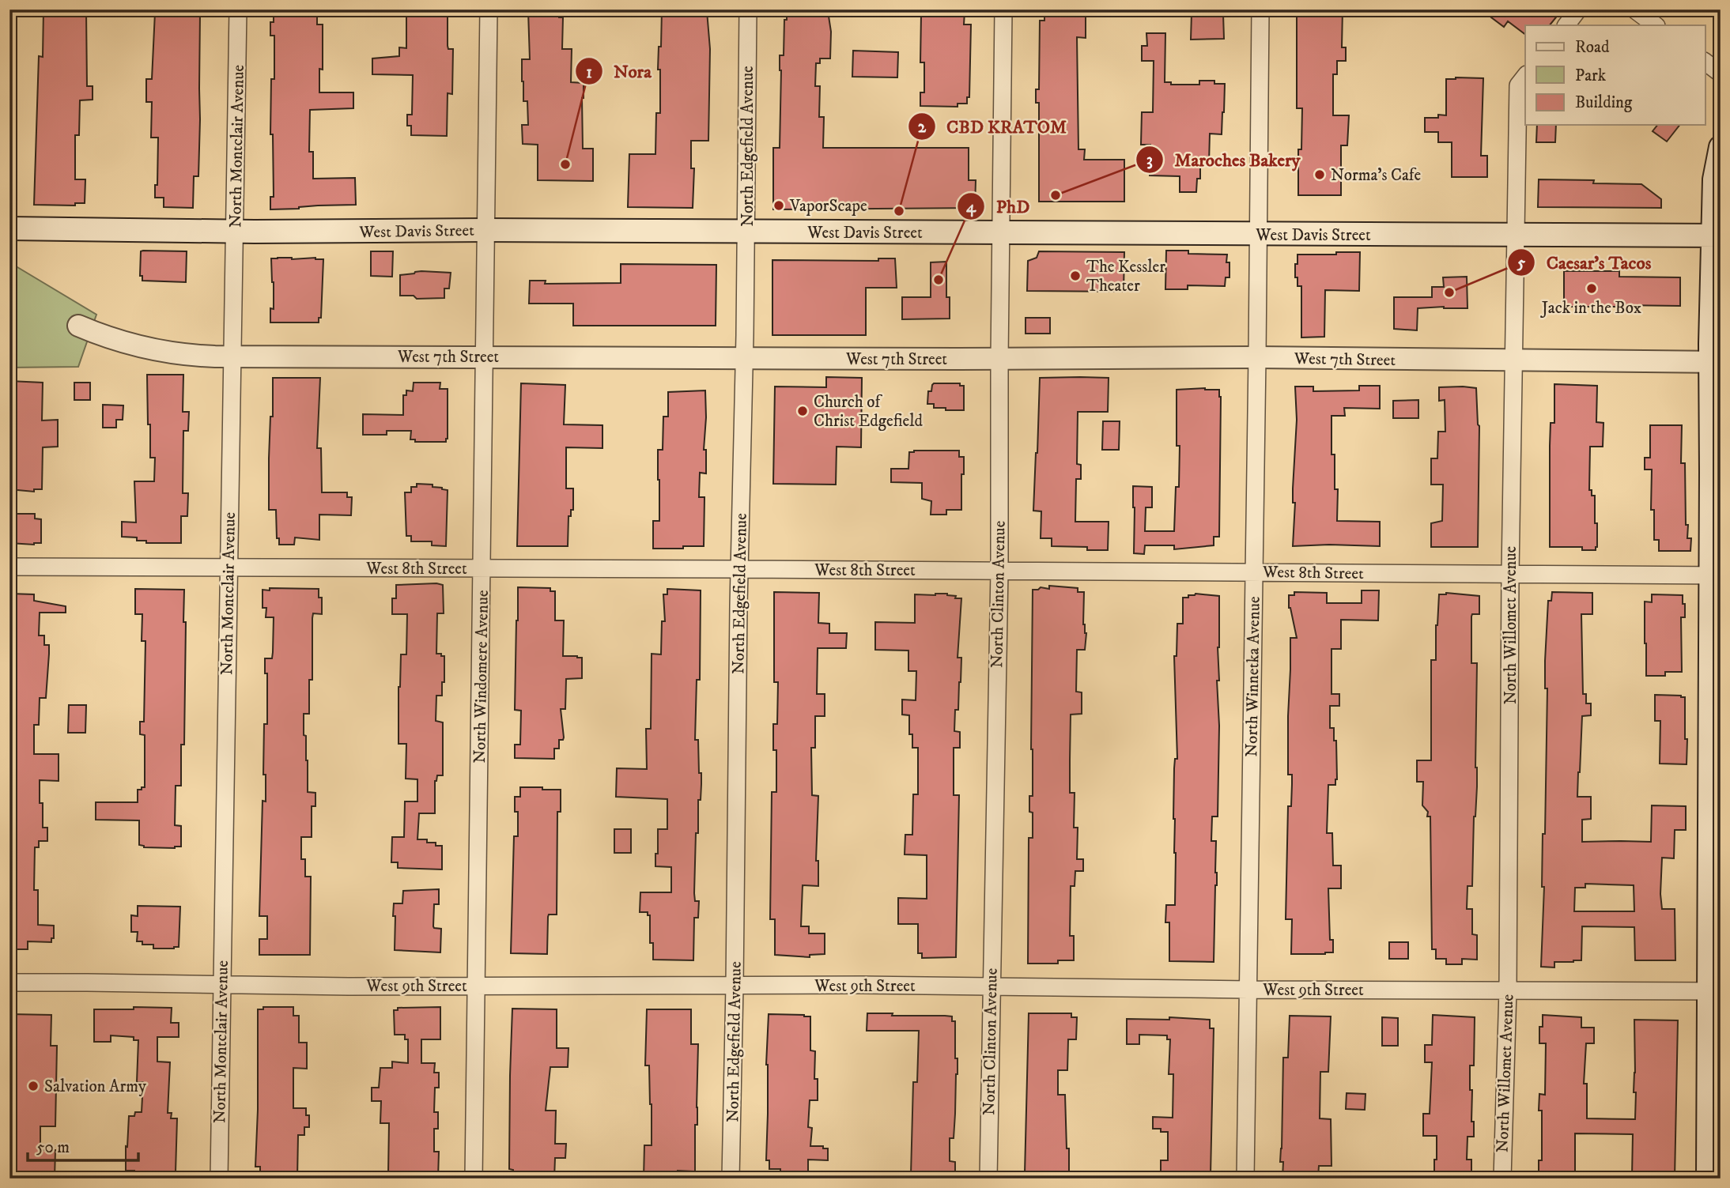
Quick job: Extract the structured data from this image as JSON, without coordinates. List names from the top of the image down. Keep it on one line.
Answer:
{"streets":{"main road":["West Davis Street"],"street":["North Montclair Avenue","North Edgefield Avenue","West 7th Street","West 8th Street","North Clinton Avenue","North Willomet Avenue","North Windomere Avenue","North Winnetka Avenue","West 9th Street"]},"crossings":[["North Montclair Avenue","West Davis Street"],["North Montclair Avenue","West 7th Street"],["North Montclair Avenue","West 8th Street"],["North Montclair Avenue","West 9th Street"],["North Edgefield Avenue","West Davis Street"],["North Edgefield Avenue","West 7th Street"],["North Edgefield Avenue","West 8th Street"],["North Edgefield Avenue","West 9th Street"],["West Davis Street","North Clinton Avenue"],["West Davis Street","North Willomet Avenue"],["West Davis Street","North Windomere Avenue"],["West Davis Street","North Winnetka Avenue"],["West 7th Street","North Clinton Avenue"],["West 7th Street","North Willomet Avenue"],["West 7th Street","North Windomere Avenue"],["West 7th Street","North Winnetka Avenue"],["West 8th Street","North Clinton Avenue"],["West 8th Street","North Willomet Avenue"],["West 8th Street","North Windomere Avenue"],["West 8th Street","North Winnetka Avenue"],["North Clinton Avenue","West 9th Street"],["North Willomet Avenue","West 9th Street"],["North Windomere Avenue","West 9th Street"],["North Winnetka Avenue","West 9th Street"]],"places":["Nora","Norma's Cafe","Maroches Bakery","VaporScape","CBD KRATOM","The Kessler Theater","PhD","Jack in the Box","Caesar’s Tacos","Church of Christ Edgefield","Salvation Army"],"legend":["Road","Park","Building"],"scale_bar":"50 m"}
